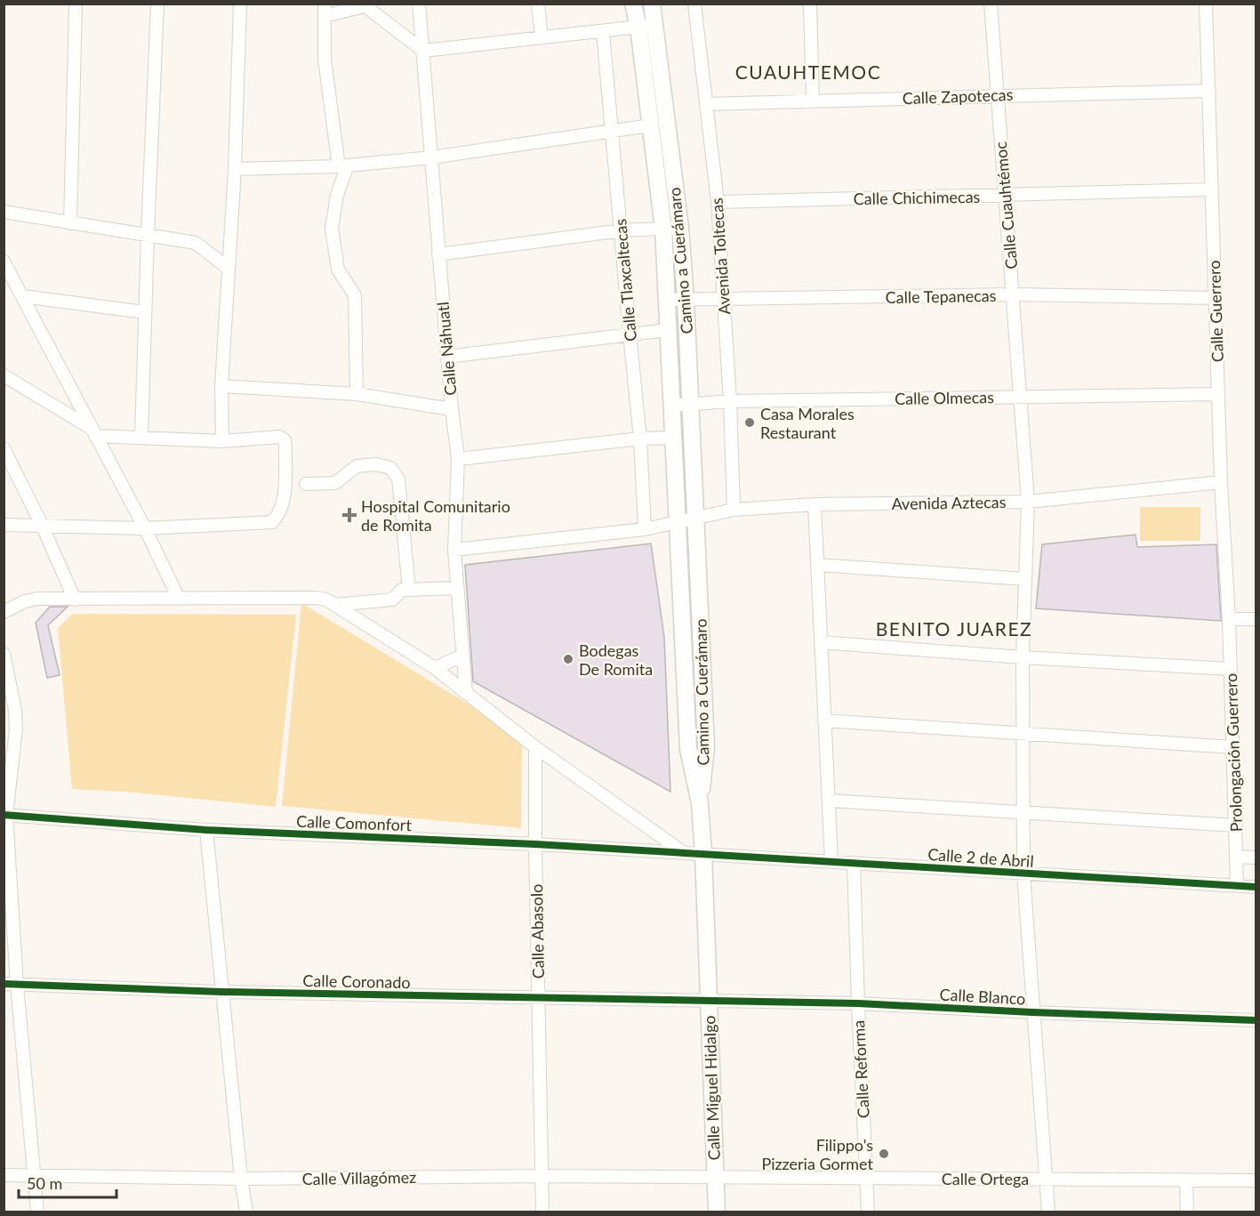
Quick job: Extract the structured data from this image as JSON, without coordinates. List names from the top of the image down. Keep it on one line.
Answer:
{"streets":{"main road":["Camino a Cuerámaro","Calle Miguel Hidalgo"],"street":["Calle Zapotecas","Calle Chichimecas","Calle Cuauhtémoc","Avenida Toltecas","Calle Tlaxcaltecas","Calle Tepanecas","Calle Guerrero","Calle Náhuatl","Calle Olmecas","Avenida Aztecas","Prolongación Guerrero","Calle Comonfort","Calle 2 de Abril","Calle Abasolo","Calle Coronado","Calle Blanco","Calle Reforma","Calle Villagómez","Calle Ortega"]},"crossings":[["Calle Zapotecas","Calle Cuauhtémoc"],["Calle Zapotecas","Avenida Toltecas"],["Calle Zapotecas","Calle Guerrero"],["Calle Chichimecas","Calle Cuauhtémoc"],["Calle Chichimecas","Avenida Toltecas"],["Calle Chichimecas","Calle Guerrero"],["Calle Cuauhtémoc","Calle Tepanecas"],["Calle Cuauhtémoc","Calle Olmecas"],["Calle Cuauhtémoc","Avenida Aztecas"],["Calle Cuauhtémoc","Calle 2 de Abril"],["Calle Cuauhtémoc","Calle Blanco"],["Calle Cuauhtémoc","Calle Ortega"],["Avenida Toltecas","Calle Tepanecas"],["Avenida Toltecas","Calle Olmecas"],["Avenida Toltecas","Avenida Aztecas"],["Camino a Cuerámaro","Calle Tepanecas"],["Camino a Cuerámaro","Calle Olmecas"],["Camino a Cuerámaro","Avenida Aztecas"],["Camino a Cuerámaro","Calle Miguel Hidalgo"],["Calle Tlaxcaltecas","Avenida Aztecas"],["Calle Tepanecas","Calle Guerrero"],["Calle Guerrero","Calle Olmecas"],["Calle Guerrero","Avenida Aztecas"],["Calle Guerrero","Prolongación Guerrero"],["Calle Náhuatl","Avenida Aztecas"],["Prolongación Guerrero","Calle 2 de Abril"],["Calle Comonfort","Calle 2 de Abril"],["Calle Comonfort","Calle Abasolo"],["Calle Comonfort","Calle Miguel Hidalgo"],["Calle 2 de Abril","Calle Reforma"],["Calle 2 de Abril","Calle Miguel Hidalgo"],["Calle Abasolo","Calle Coronado"],["Calle Abasolo","Calle Villagómez"],["Calle Coronado","Calle Blanco"],["Calle Coronado","Calle Miguel Hidalgo"],["Calle Blanco","Calle Reforma"],["Calle Blanco","Calle Miguel Hidalgo"],["Calle Reforma","Calle Ortega"],["Calle Miguel Hidalgo","Calle Villagómez"],["Calle Miguel Hidalgo","Calle Ortega"],["Calle Villagómez","Calle Ortega"]],"districts":["CUAUHTEMOC","BENITO JUAREZ"],"places":{"other":["Casa Morales Restaurant","Bodegas De Romita","Filippo's Pizzeria Gormet"],"health":["Hospital Comunitario de Romita"]},"scale_bar":"50 m"}
